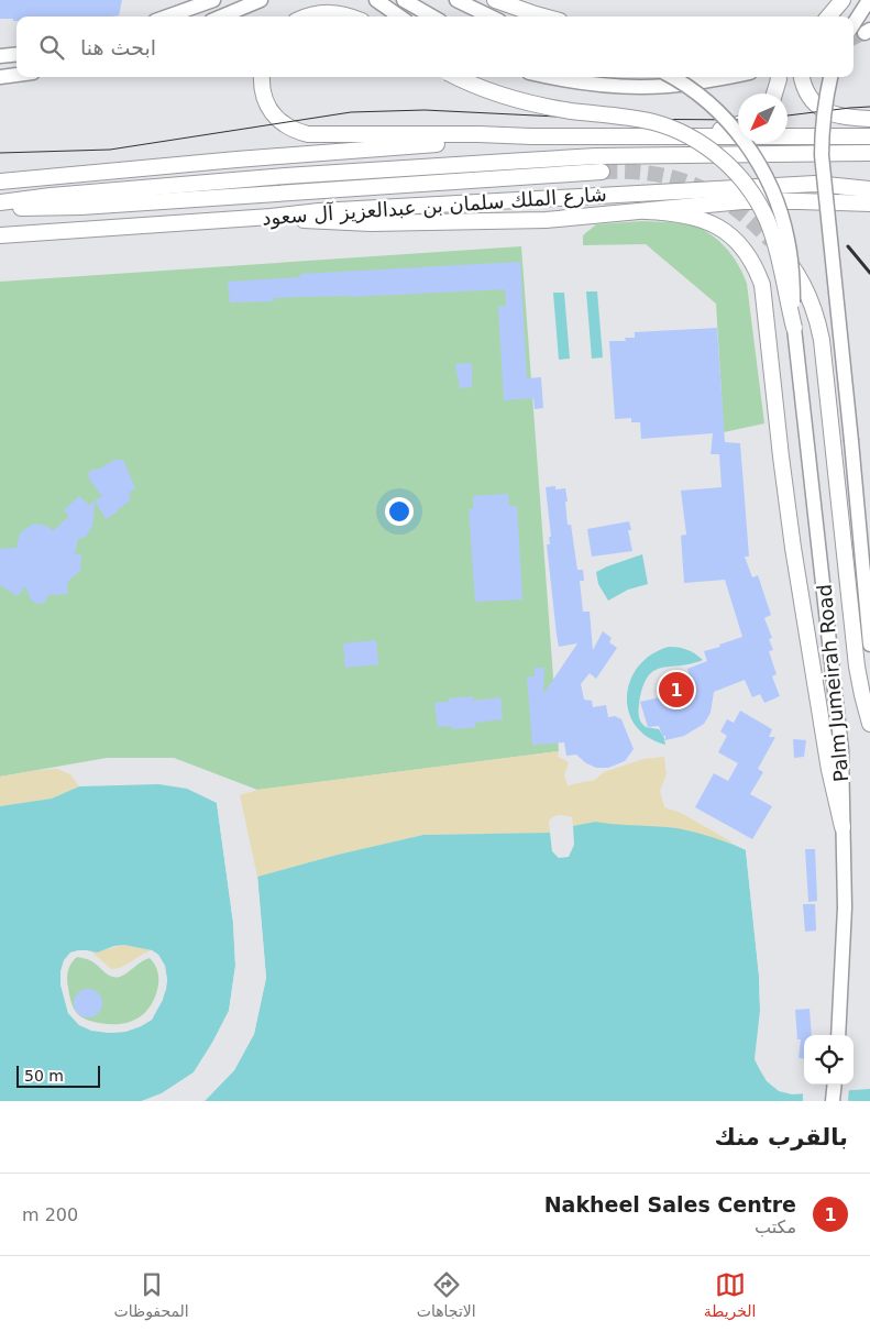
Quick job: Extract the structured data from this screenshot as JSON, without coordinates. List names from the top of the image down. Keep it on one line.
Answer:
{"streets":{"main road":["شارع الملك سلمان بن عبدالعزيز آل سعود","Palm Jumeirah Road"]},"scale_bar":"50 m","north":"bottom left","page":{"search":"ابحث هنا","pins":"1","scale":"50 m","heading":"بالقرب منك","list":[{"mark":"1","name":"Nakheel Sales Centre","note":"مكتب","value":"200 m"}],"nav":["الخريطة","الاتجاهات","المحفوظات"]}}
